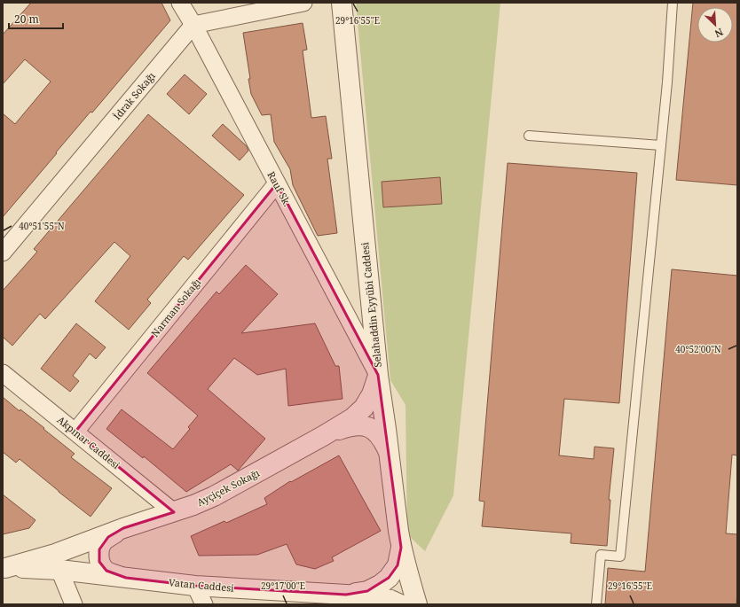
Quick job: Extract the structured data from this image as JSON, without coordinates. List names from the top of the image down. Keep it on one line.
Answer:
{"streets":{"street":["İdrak Sokağı","Rauf Sk.","Selahaddin Eyyübi Caddesi","Narman Sokağı","Akpınar Caddesi","Ayçiçek Sokağı","Vatan Caddesi"]},"crossings":[["İdrak Sokağı","Rauf Sk."],["Rauf Sk.","Selahaddin Eyyübi Caddesi"],["Rauf Sk.","Narman Sokağı"],["Rauf Sk.","Ayçiçek Sokağı"],["Selahaddin Eyyübi Caddesi","Ayçiçek Sokağı"],["Narman Sokağı","Akpınar Caddesi"],["Akpınar Caddesi","Ayçiçek Sokağı"],["Ayçiçek Sokağı","Vatan Caddesi"]],"scale_bar":"20 m","north":"bottom right","coordinates":["29°16'55\"E","40°51'55\"N","40°52'00\"N","29°17'00\"E"]}
